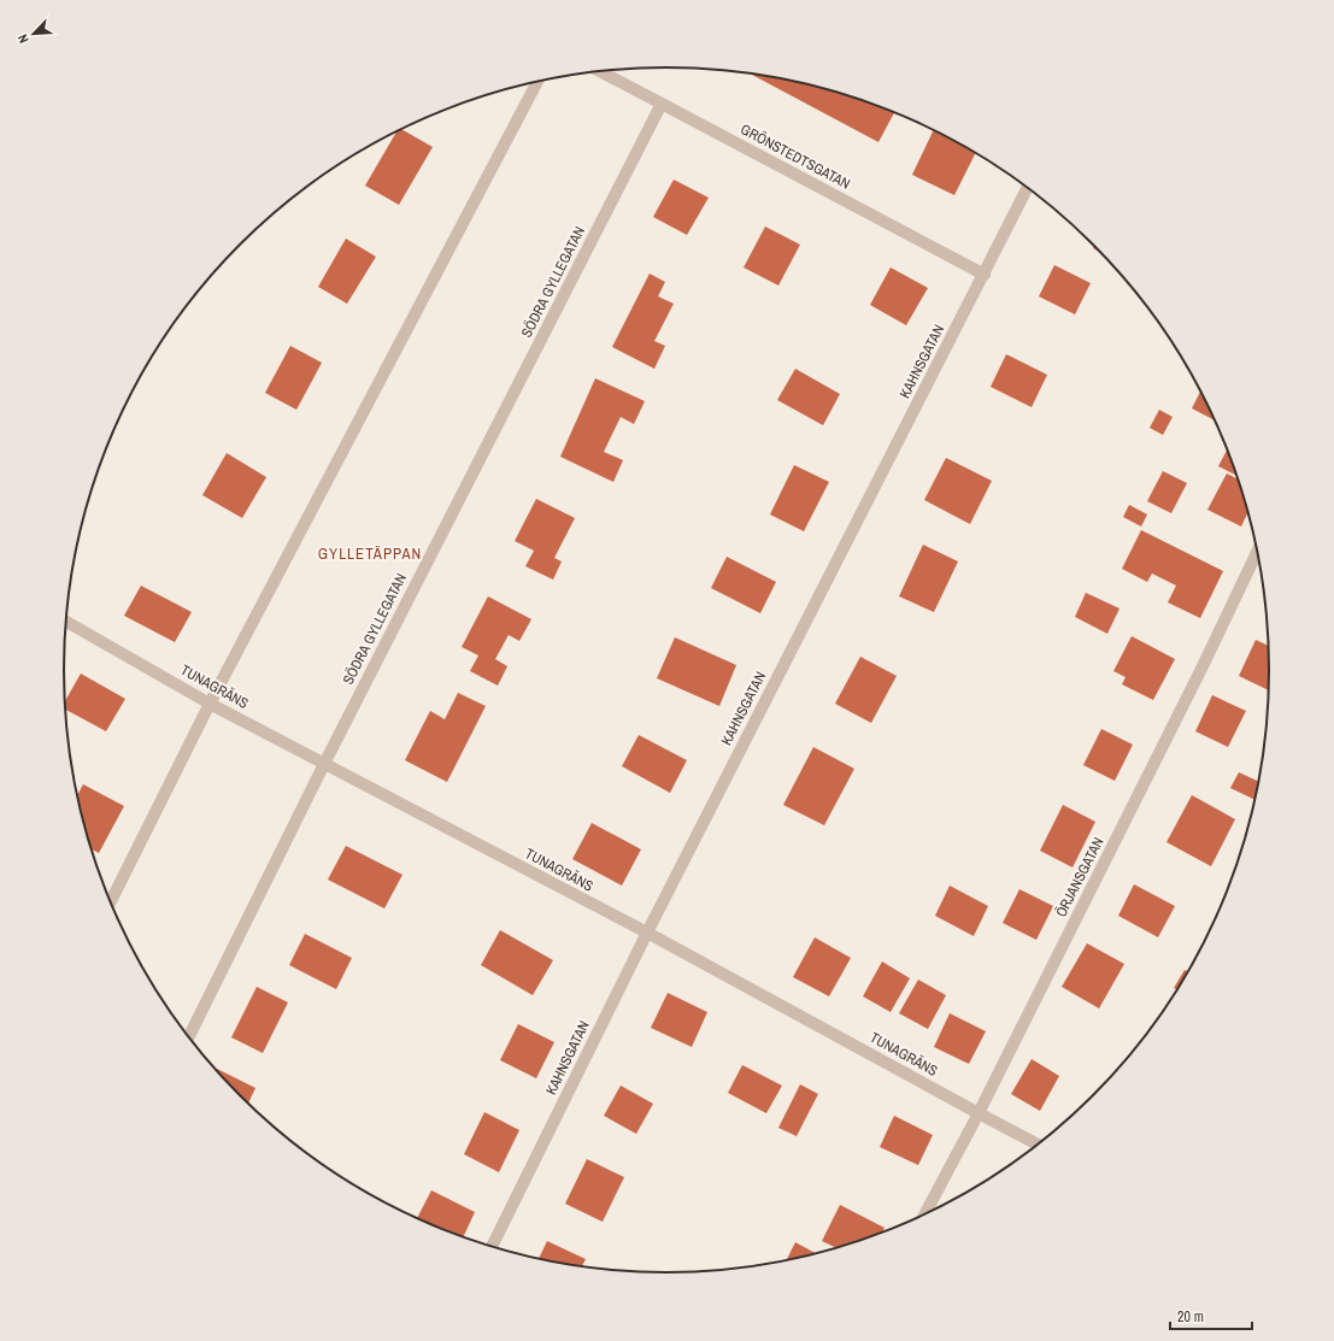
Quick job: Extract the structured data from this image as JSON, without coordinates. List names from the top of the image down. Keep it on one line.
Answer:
{"streets":{"street":["GRÖNSTEDTSGATAN","SÖDRA GYLLEGATAN","KAHNSGATAN","TUNAGRÄNS","ÖRJANSGATAN"]},"crossings":[["GRÖNSTEDTSGATAN","SÖDRA GYLLEGATAN"],["GRÖNSTEDTSGATAN","KAHNSGATAN"],["SÖDRA GYLLEGATAN","TUNAGRÄNS"],["KAHNSGATAN","TUNAGRÄNS"],["TUNAGRÄNS","ÖRJANSGATAN"]],"districts":["GYLLETÄPPAN"],"scale_bar":"20 m","north":"bottom left"}
